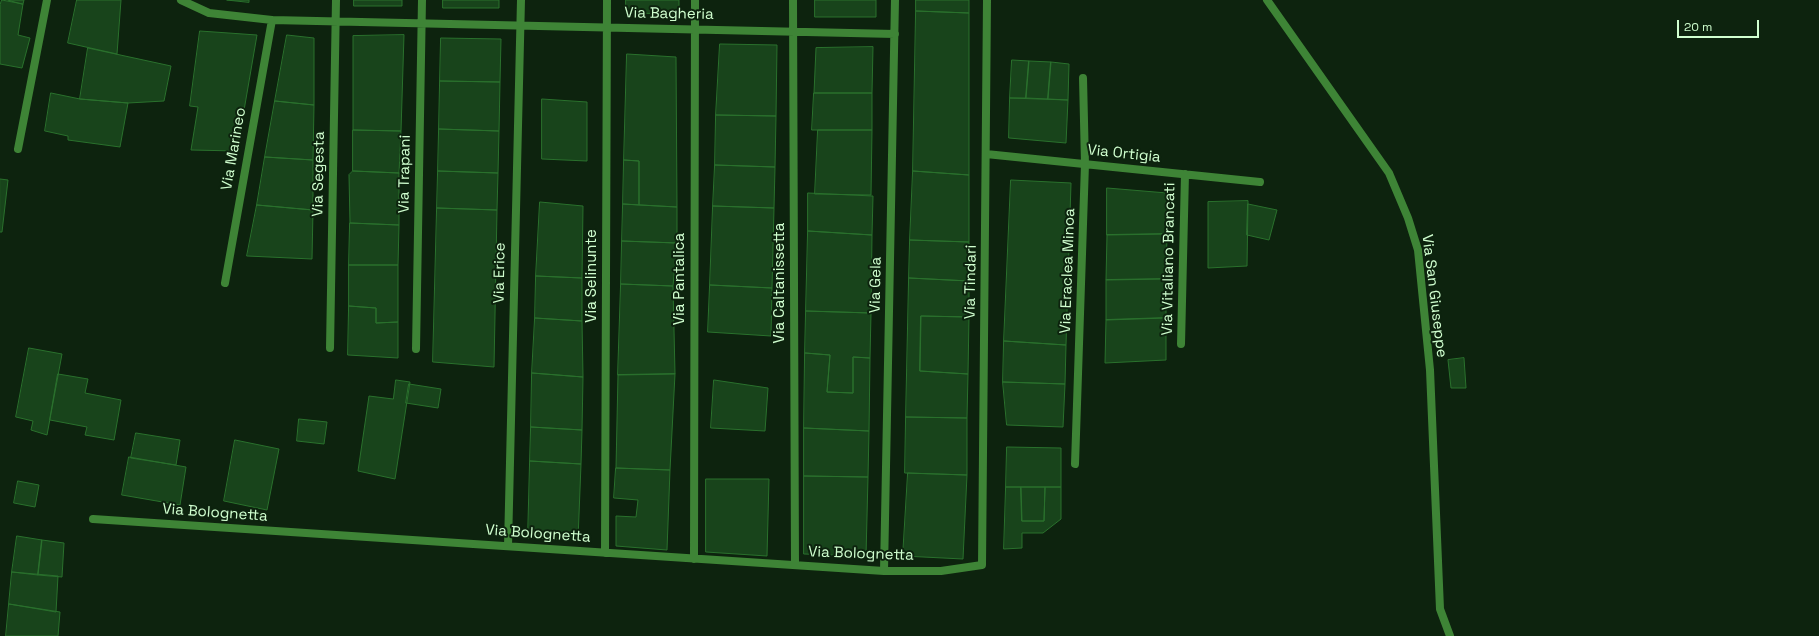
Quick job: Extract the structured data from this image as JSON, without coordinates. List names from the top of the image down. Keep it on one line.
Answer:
{"streets":{"street":["Via Bagheria","Via Marineo","Via Ortigia","Via Segesta","Via Trapani","Via Vitaliano Brancati","Via Eraclea Minoa","Via Erice","Via Selinunte","Via Pantalica","Via Tindari","Via Caltanissetta","Via Gela","Via San Giuseppe","Via Bolognetta"]},"crossings":[["Via Bagheria","Via Marineo"],["Via Bagheria","Via Segesta"],["Via Bagheria","Via Trapani"],["Via Bagheria","Via Erice"],["Via Bagheria","Via Selinunte"],["Via Bagheria","Via Pantalica"],["Via Bagheria","Via Caltanissetta"],["Via Bagheria","Via Gela"],["Via Ortigia","Via Vitaliano Brancati"],["Via Ortigia","Via Eraclea Minoa"],["Via Ortigia","Via Tindari"],["Via Erice","Via Bolognetta"],["Via Selinunte","Via Bolognetta"],["Via Pantalica","Via Bolognetta"],["Via Tindari","Via Bolognetta"],["Via Caltanissetta","Via Bolognetta"],["Via Gela","Via Bolognetta"]],"scale_bar":"20 m"}
